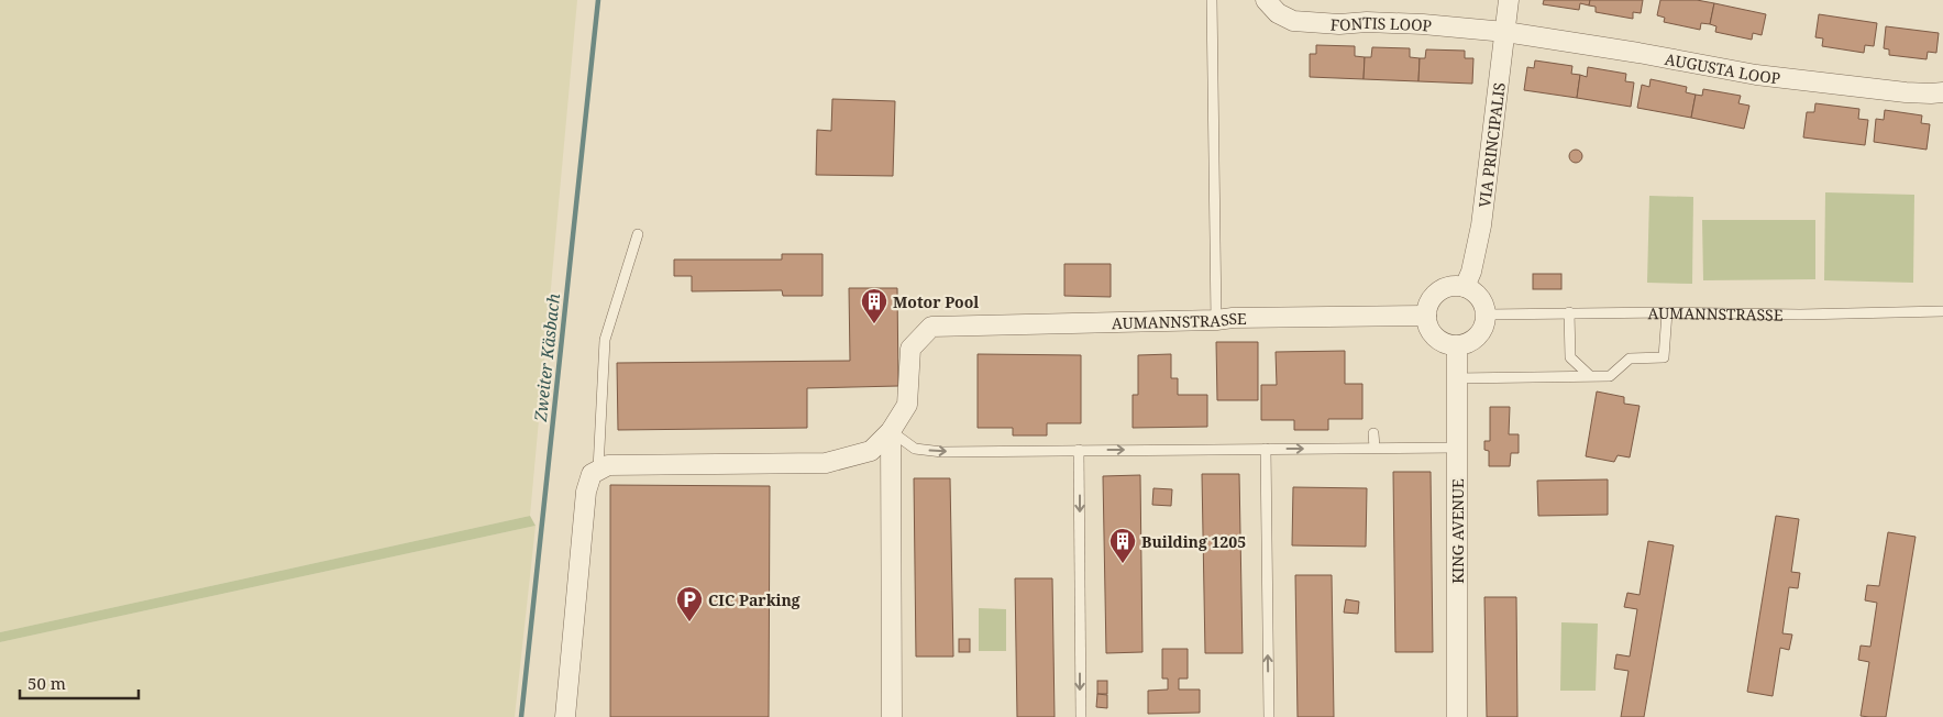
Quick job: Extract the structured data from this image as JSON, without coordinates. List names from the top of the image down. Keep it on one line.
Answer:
{"streets":{"street":["FONTIS LOOP","AUGUSTA LOOP","VIA PRINCIPALIS","AUMANNSTRASSE","KING AVENUE"]},"crossings":[["FONTIS LOOP","AUGUSTA LOOP"],["FONTIS LOOP","VIA PRINCIPALIS"],["AUGUSTA LOOP","VIA PRINCIPALIS"],["VIA PRINCIPALIS","AUMANNSTRASSE"],["VIA PRINCIPALIS","KING AVENUE"],["AUMANNSTRASSE","KING AVENUE"]],"water":["Zweiter Käsbach"],"places":{"building":["Motor Pool","Building 1205"],"parking":["CIC Parking"]},"scale_bar":"50 m"}
